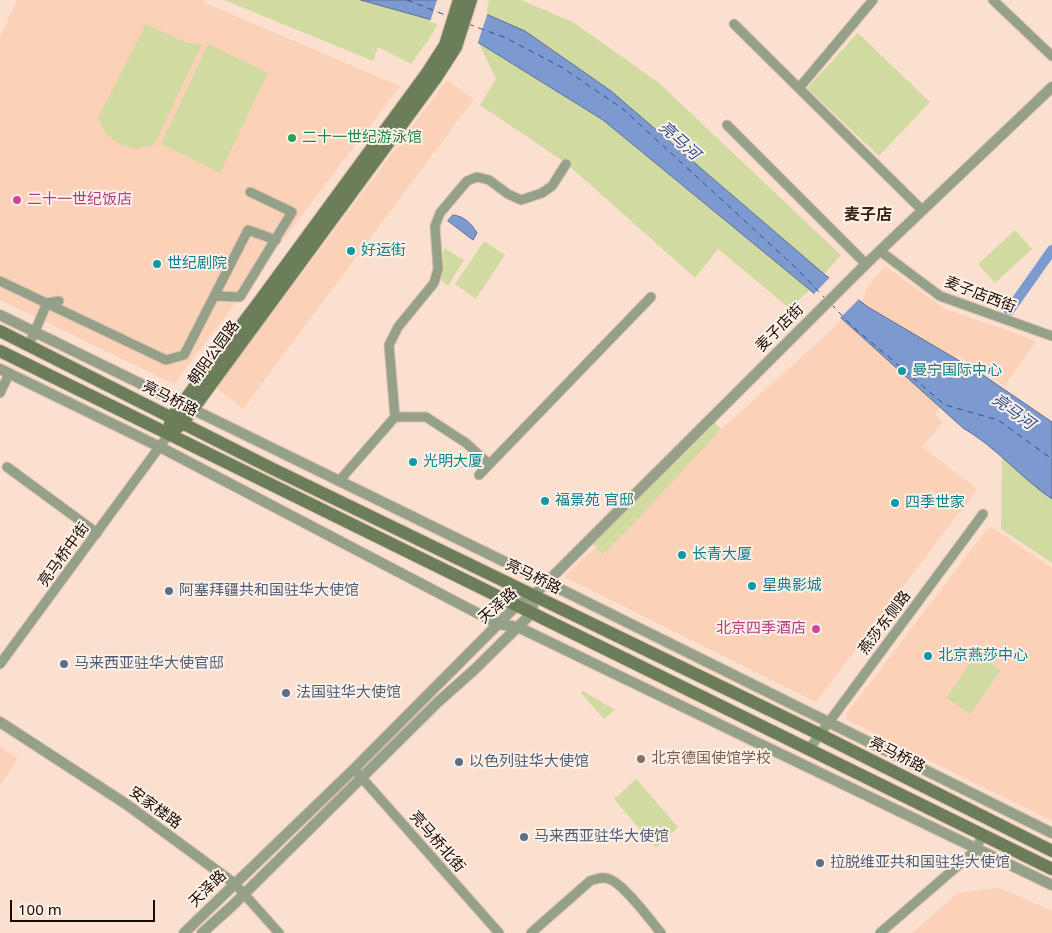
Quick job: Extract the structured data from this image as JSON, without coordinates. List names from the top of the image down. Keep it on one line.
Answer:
{"streets":{"main road":["朝阳公园路","亮马桥路"],"street":["麦子店西街","麦子店街","亮马桥中街","天泽路","燕莎东侧路","安家楼路","亮马桥北街"]},"crossings":[["麦子店西街","麦子店街"],["麦子店街","亮马桥路"],["麦子店街","天泽路"],["朝阳公园路","亮马桥路"],["亮马桥路","亮马桥中街"],["亮马桥路","天泽路"],["亮马桥路","燕莎东侧路"],["天泽路","安家楼路"],["天泽路","亮马桥北街"]],"districts":["麦子店"],"water":["亮马河"],"places":["二十一世纪游泳馆","二十一世纪饭店","好运街","世纪剧院","曼宁国际中心","光明大厦","福景苑 官邸","四季世家","长青大厦","星典影城","阿塞拜疆共和国驻华大使馆","北京四季酒店","北京燕莎中心","马来西亚驻华大使官邸","法国驻华大使馆","北京德国使馆学校","以色列驻华大使馆","马来西亚驻华大使馆","拉脱维亚共和国驻华大使馆"],"scale_bar":"100 m"}
